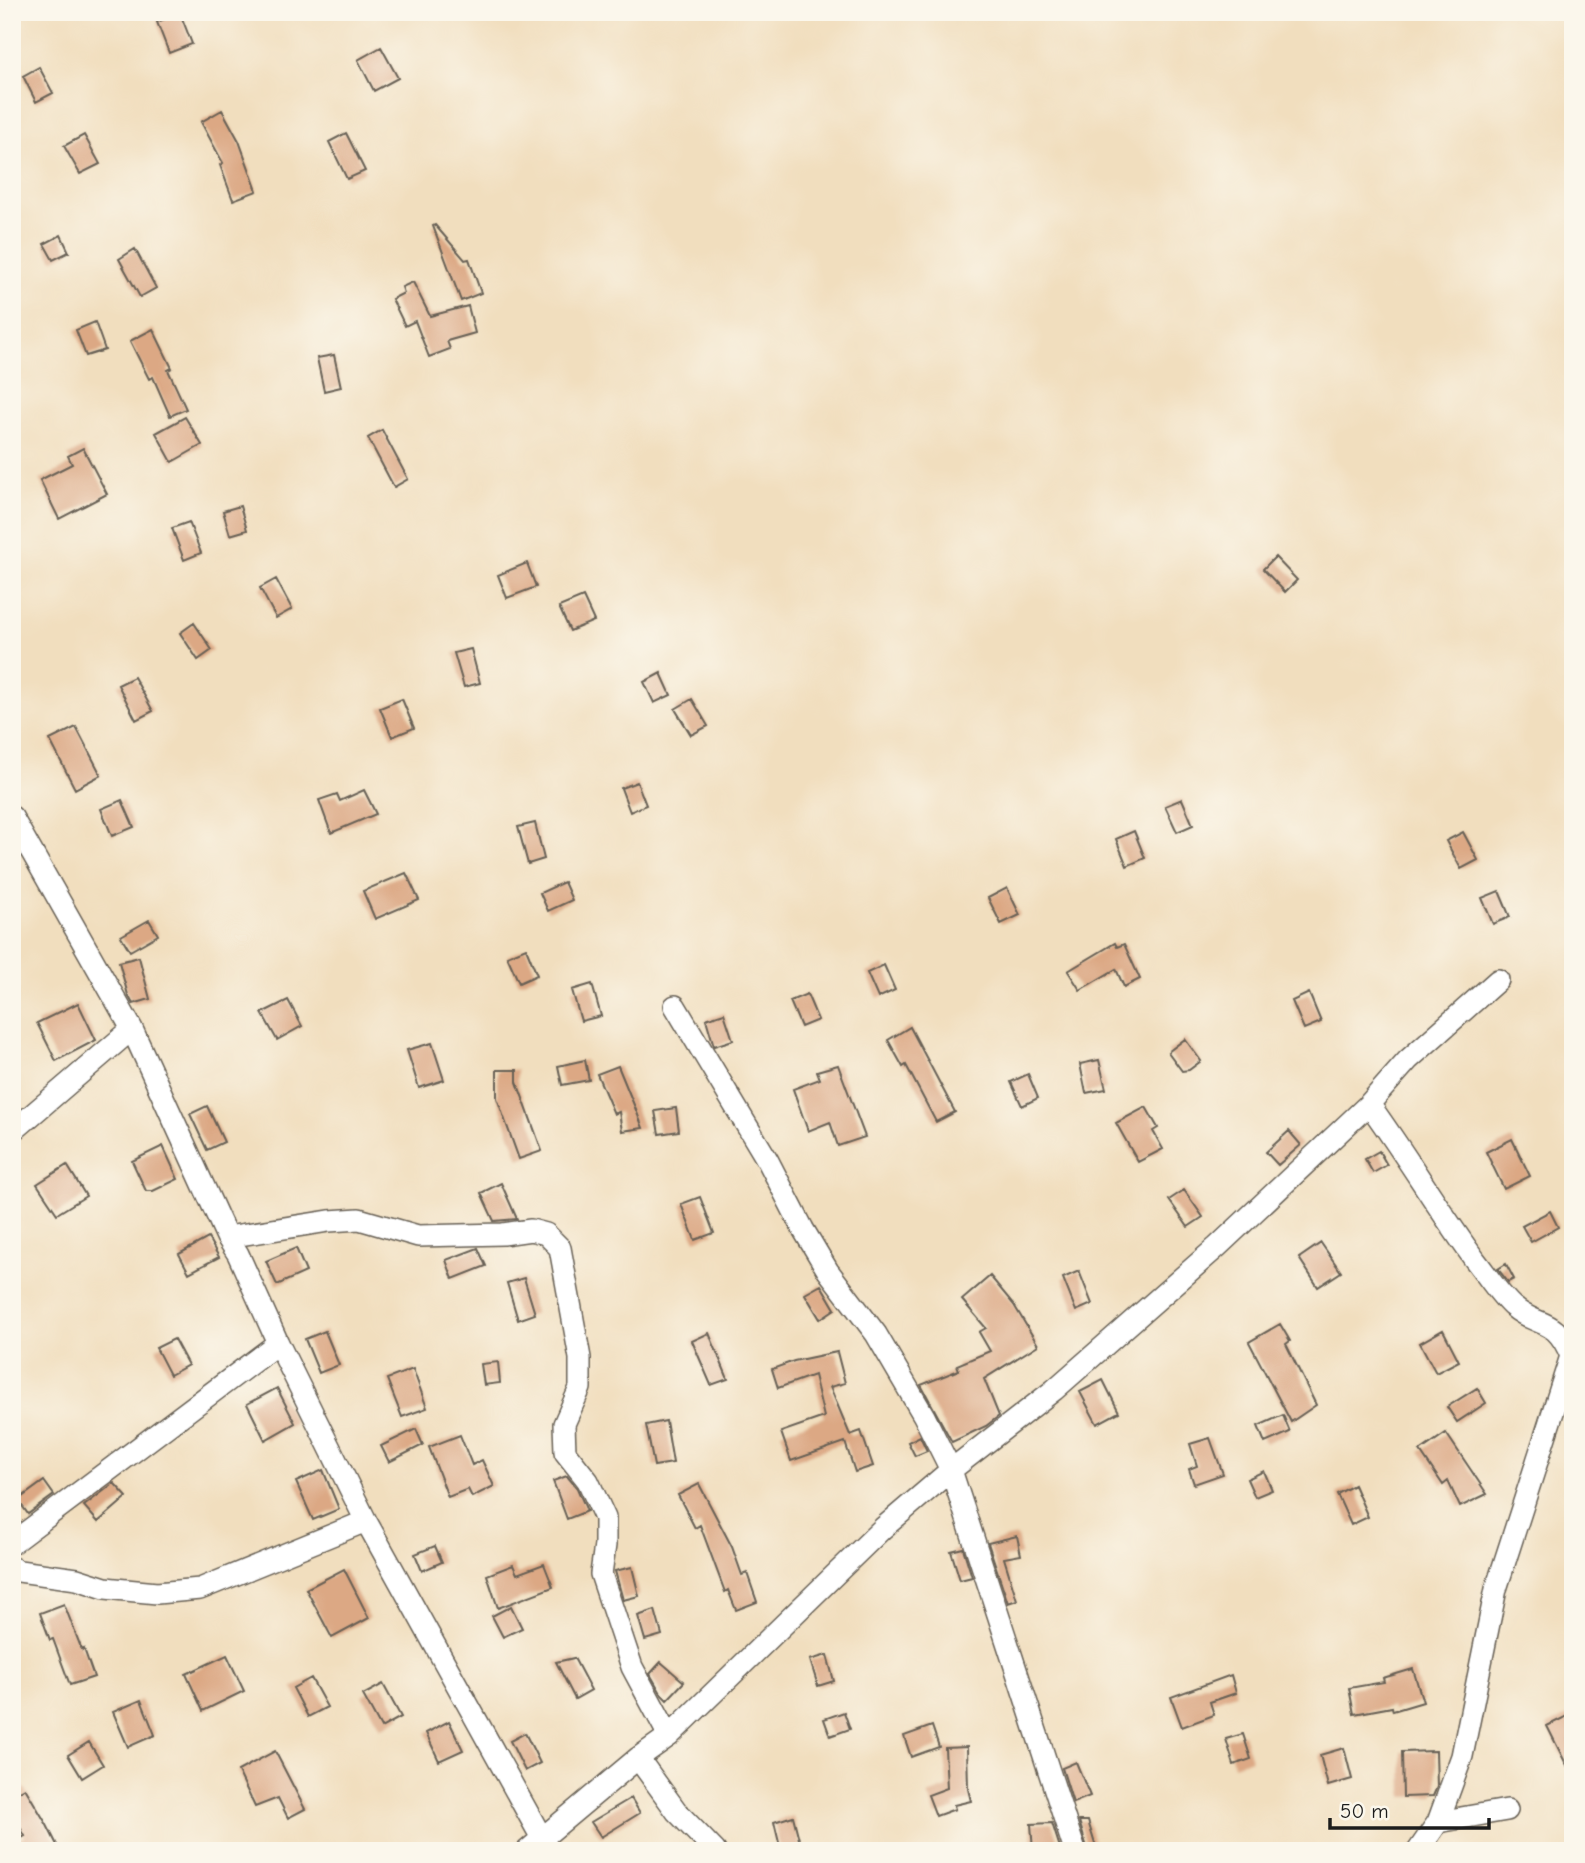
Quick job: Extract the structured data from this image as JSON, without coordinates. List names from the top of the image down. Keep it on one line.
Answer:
{"scale_bar":"50 m"}
